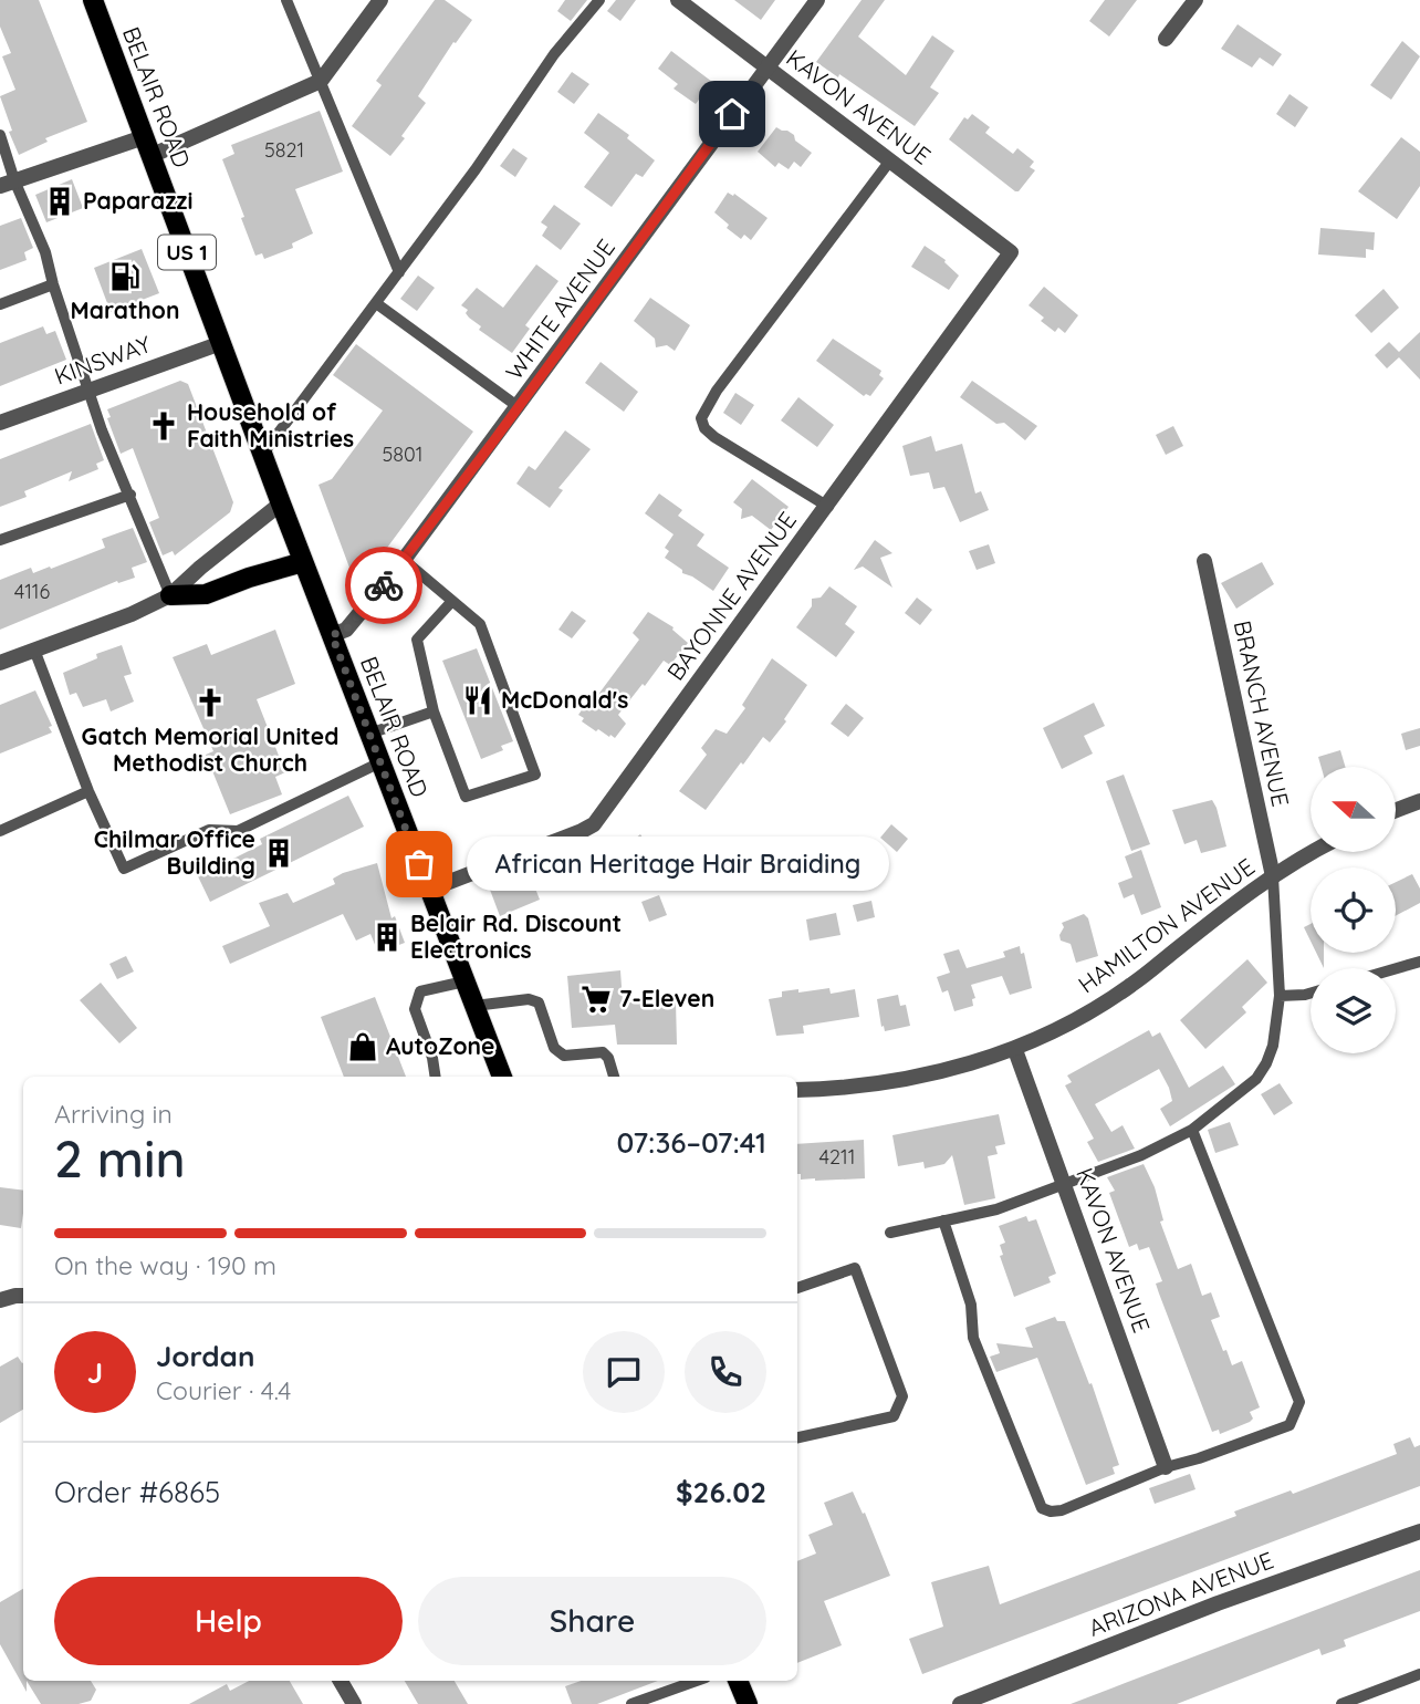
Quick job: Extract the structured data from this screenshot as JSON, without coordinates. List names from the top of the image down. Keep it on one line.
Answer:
{"streets":{"main road":["BELAIR ROAD","US 1"],"street":["KAVON AVENUE","WHITE AVENUE","KINSWAY","BAYONNE AVENUE","BRANCH AVENUE","HAMILTON AVENUE","ARIZONA AVENUE"]},"crossings":[["BELAIR ROAD","WHITE AVENUE"],["BELAIR ROAD","KINSWAY"],["BELAIR ROAD","BAYONNE AVENUE"],["KAVON AVENUE","WHITE AVENUE"],["KAVON AVENUE","BAYONNE AVENUE"],["KAVON AVENUE","HAMILTON AVENUE"],["BRANCH AVENUE","HAMILTON AVENUE"]],"places":{"building":["Paparazzi","Chilmar Office Building","Belair Rd. Discount Electronics"],"fuel station":["Marathon"],"church":["Household of Faith Ministries","Gatch Memorial United Methodist Church"],"restaurant":["McDonald's"],"other":["African Heritage Hair Braiding"],"supermarket":["7-Eleven"],"shop":["AutoZone"]},"house_numbers":["5821","5801","4116","4211"],"north":"left","page":{"bubble":"African Heritage Hair Braiding","heading":["2 min","Arriving in","07:36–07:41"],"panel":["Jordan","Courier · 4.4","Order #6865","$26.02"],"bar":"On the way · 190 m","round":"J","buttons":["Help","Share"]}}
